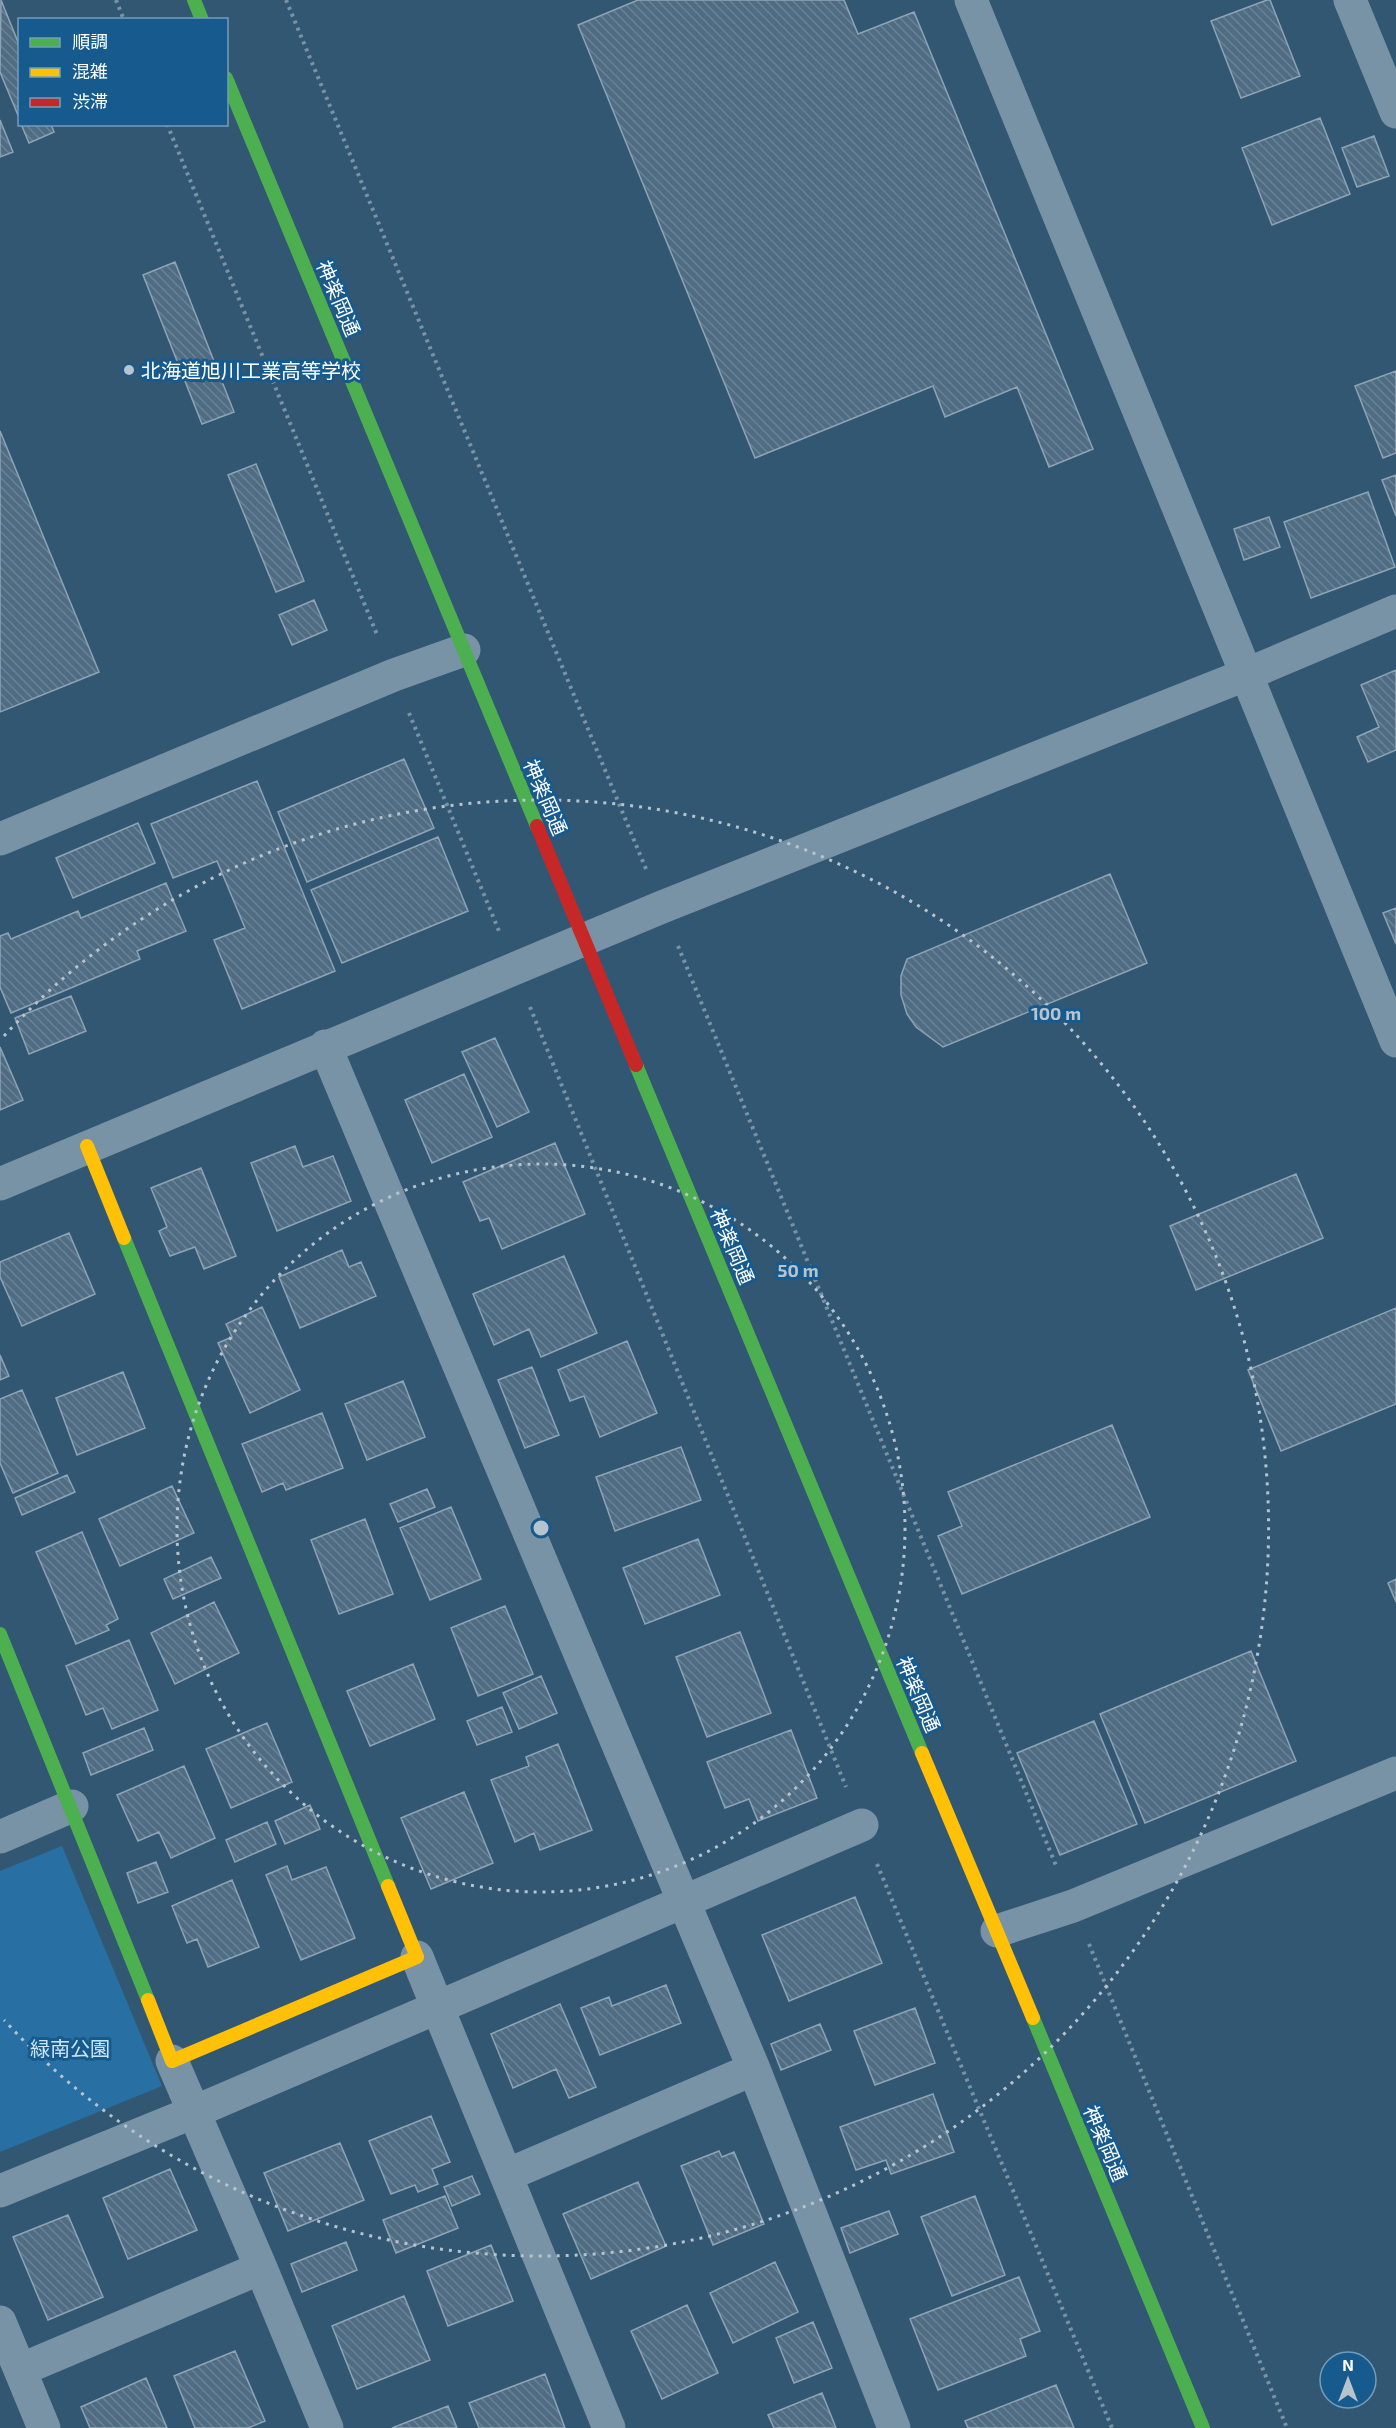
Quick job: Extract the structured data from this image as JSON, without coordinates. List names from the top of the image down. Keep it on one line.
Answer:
{"streets":{"street":["神楽岡通"]},"parks":["緑南公園"],"places":["北海道旭川工業高等学校"],"legend":["順調","混雑","渋滞"],"north":"top","rings":["100 m","50 m"]}
